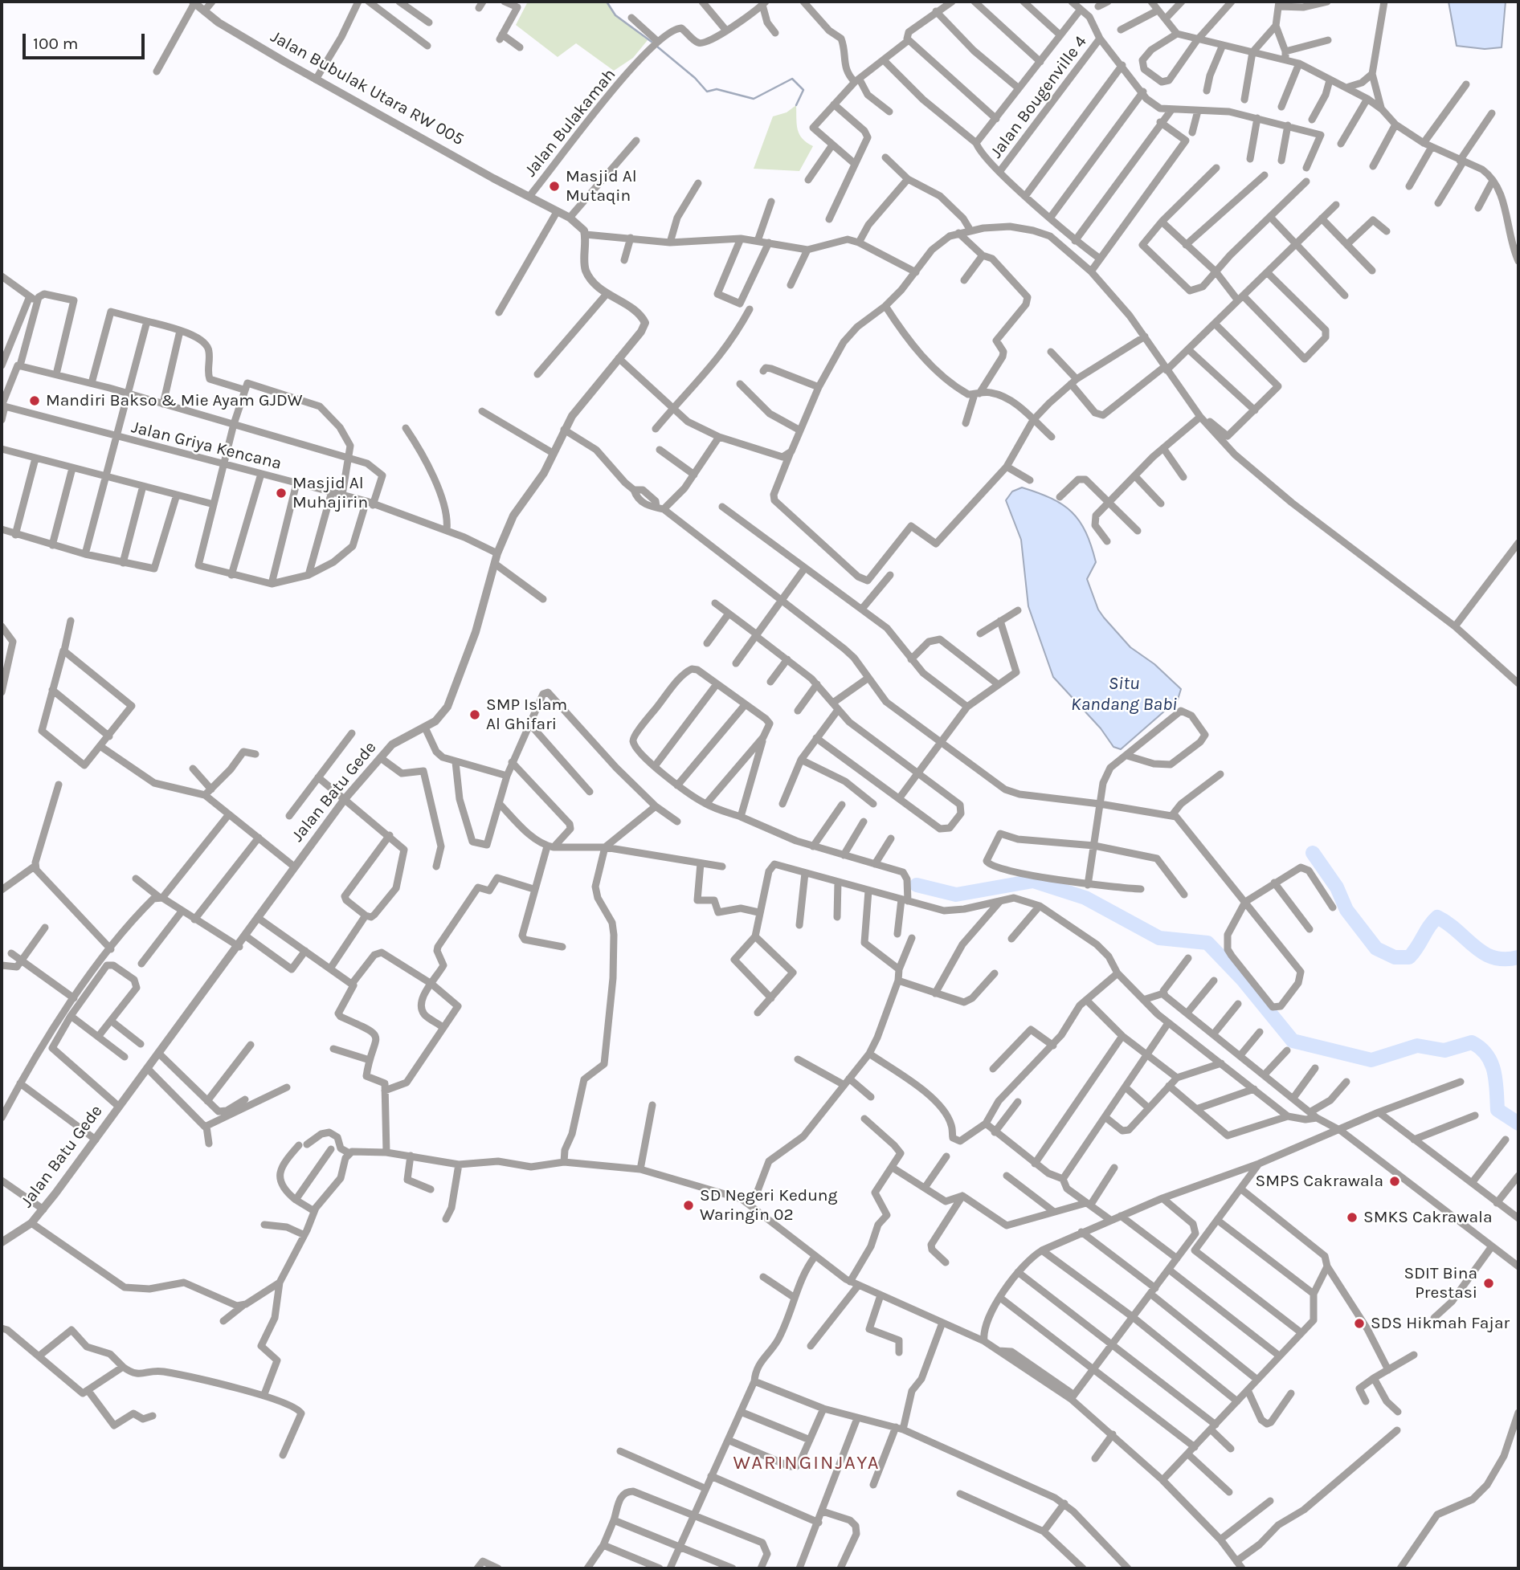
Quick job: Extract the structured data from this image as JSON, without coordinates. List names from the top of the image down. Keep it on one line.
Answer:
{"streets":{"street":["Jalan Bubulak Utara RW 005","Jalan Bougenville 4","Jalan Bulakamah","Jalan Griya Kencana","Jalan Batu Gede"]},"crossings":[["Jalan Bubulak Utara RW 005","Jalan Bulakamah"],["Jalan Griya Kencana","Jalan Batu Gede"]],"districts":["WARINGINJAYA"],"water":["Situ Kandang Babi"],"places":["Masjid Al Mutaqin","Mandiri Bakso & Mie Ayam GJDW","Masjid Al Muhajirin","SMP Islam Al Ghifari","SMPS Cakrawala","SD Negeri Kedung Waringin 02","SMKS Cakrawala","SDIT Bina Prestasi","SDS Hikmah Fajar"],"scale_bar":"100 m"}
